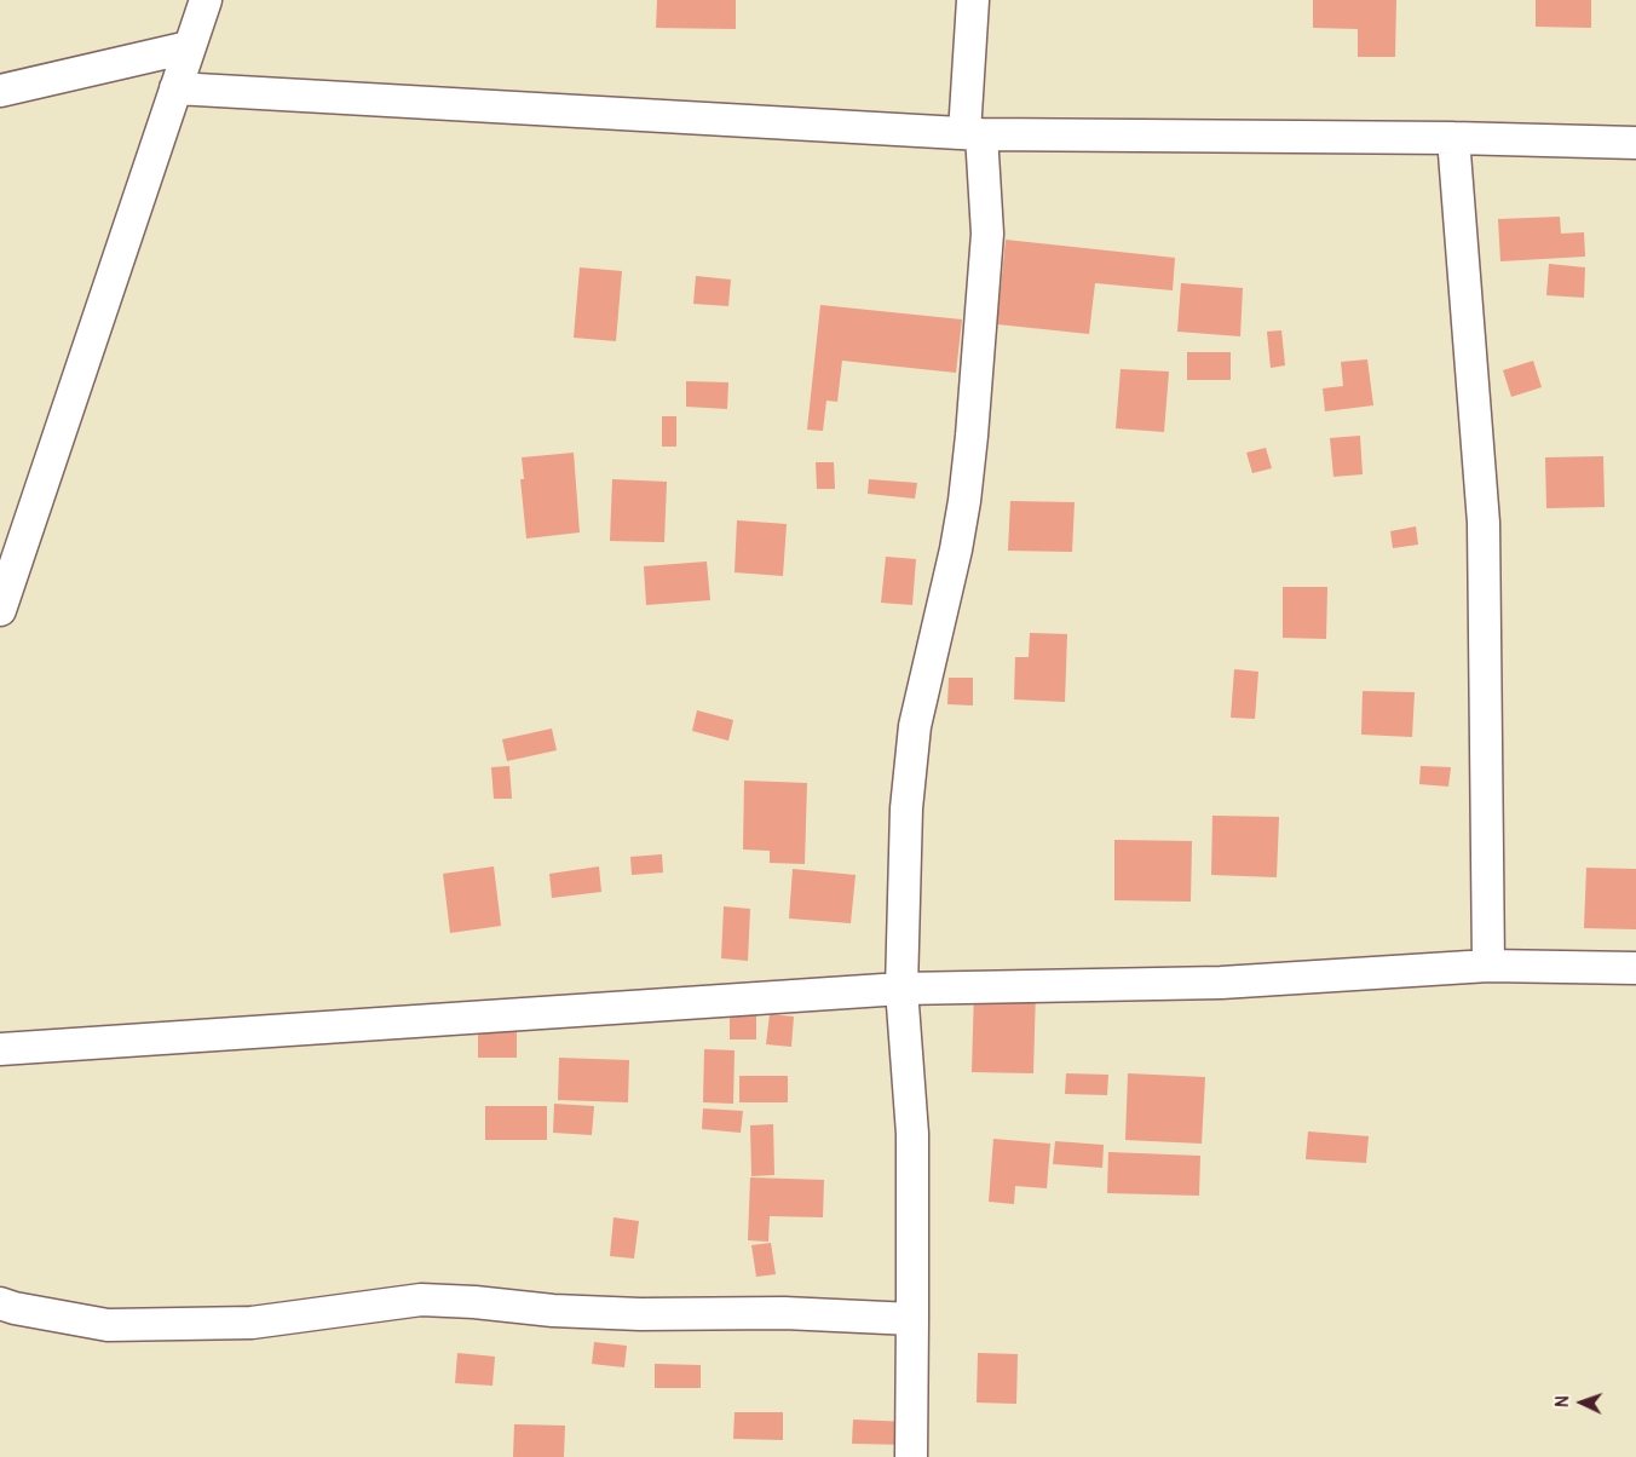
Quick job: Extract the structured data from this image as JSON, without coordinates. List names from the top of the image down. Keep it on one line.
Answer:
{"north":"left"}
